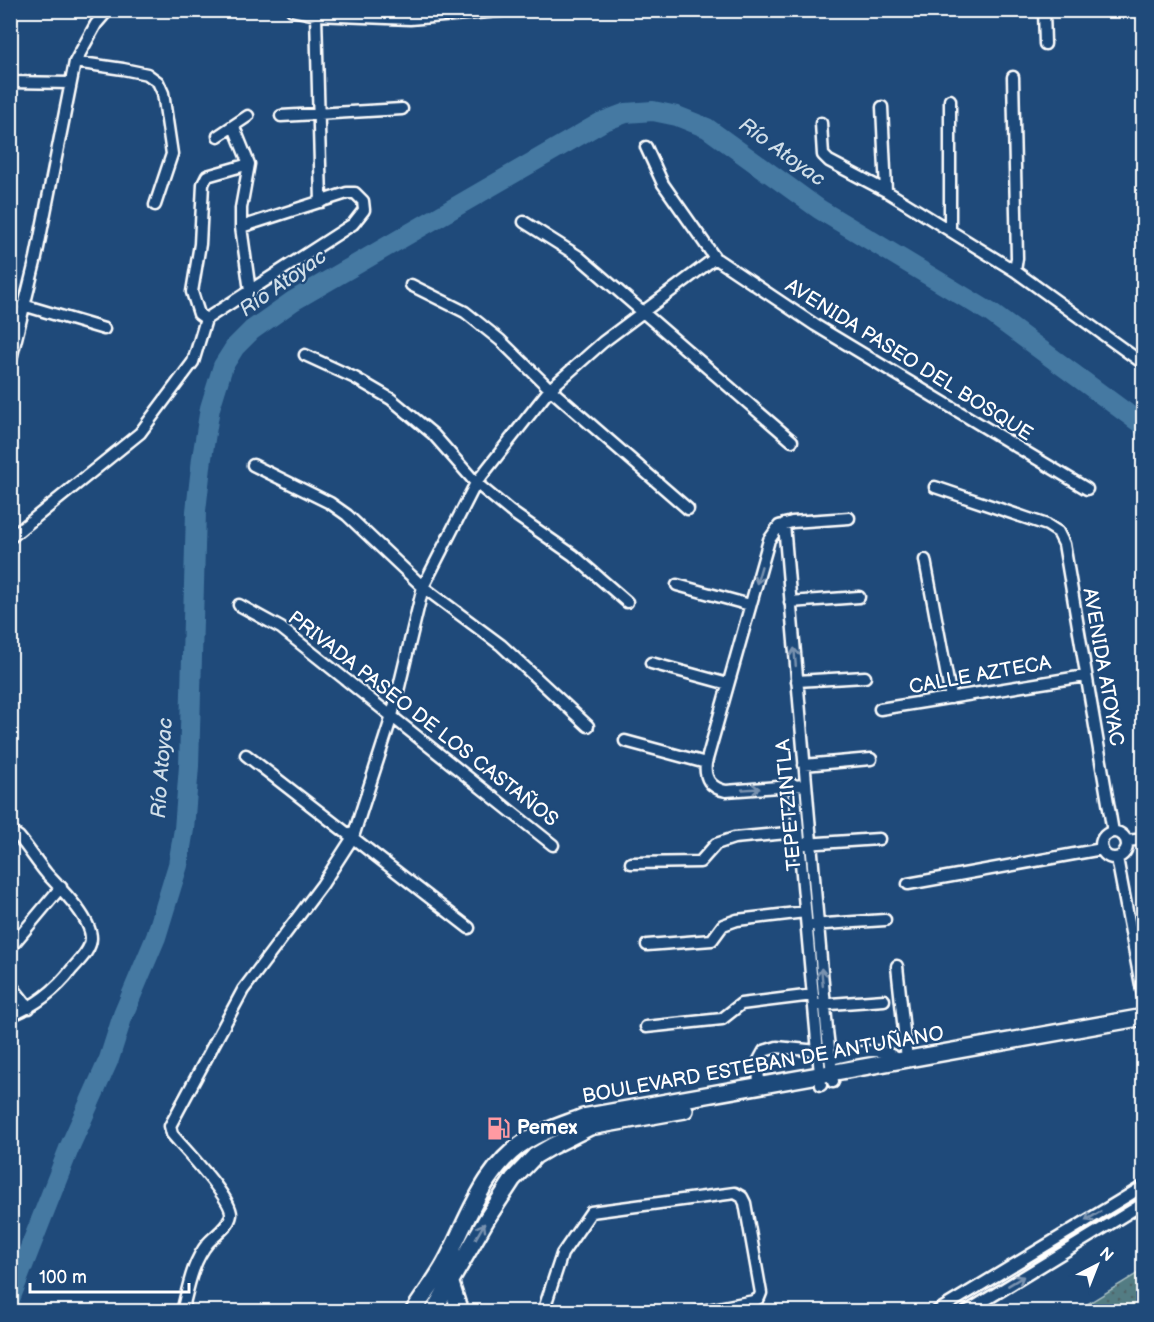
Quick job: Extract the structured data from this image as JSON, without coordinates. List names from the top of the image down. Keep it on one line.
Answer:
{"streets":{"main road":["BOULEVARD ESTEBAN DE ANTUÑANO"],"street":["AVENIDA PASEO DEL BOSQUE","AVENIDA ATOYAC","CALLE AZTECA","PRIVADA PASEO DE LOS CASTAÑOS","TEPETZINTLA"]},"crossings":[["AVENIDA ATOYAC","CALLE AZTECA"],["TEPETZINTLA","BOULEVARD ESTEBAN DE ANTUÑANO"]],"water":["Río Atoyac"],"places":{"fuel station":["Pemex"]},"scale_bar":"100 m","north":"top right"}
